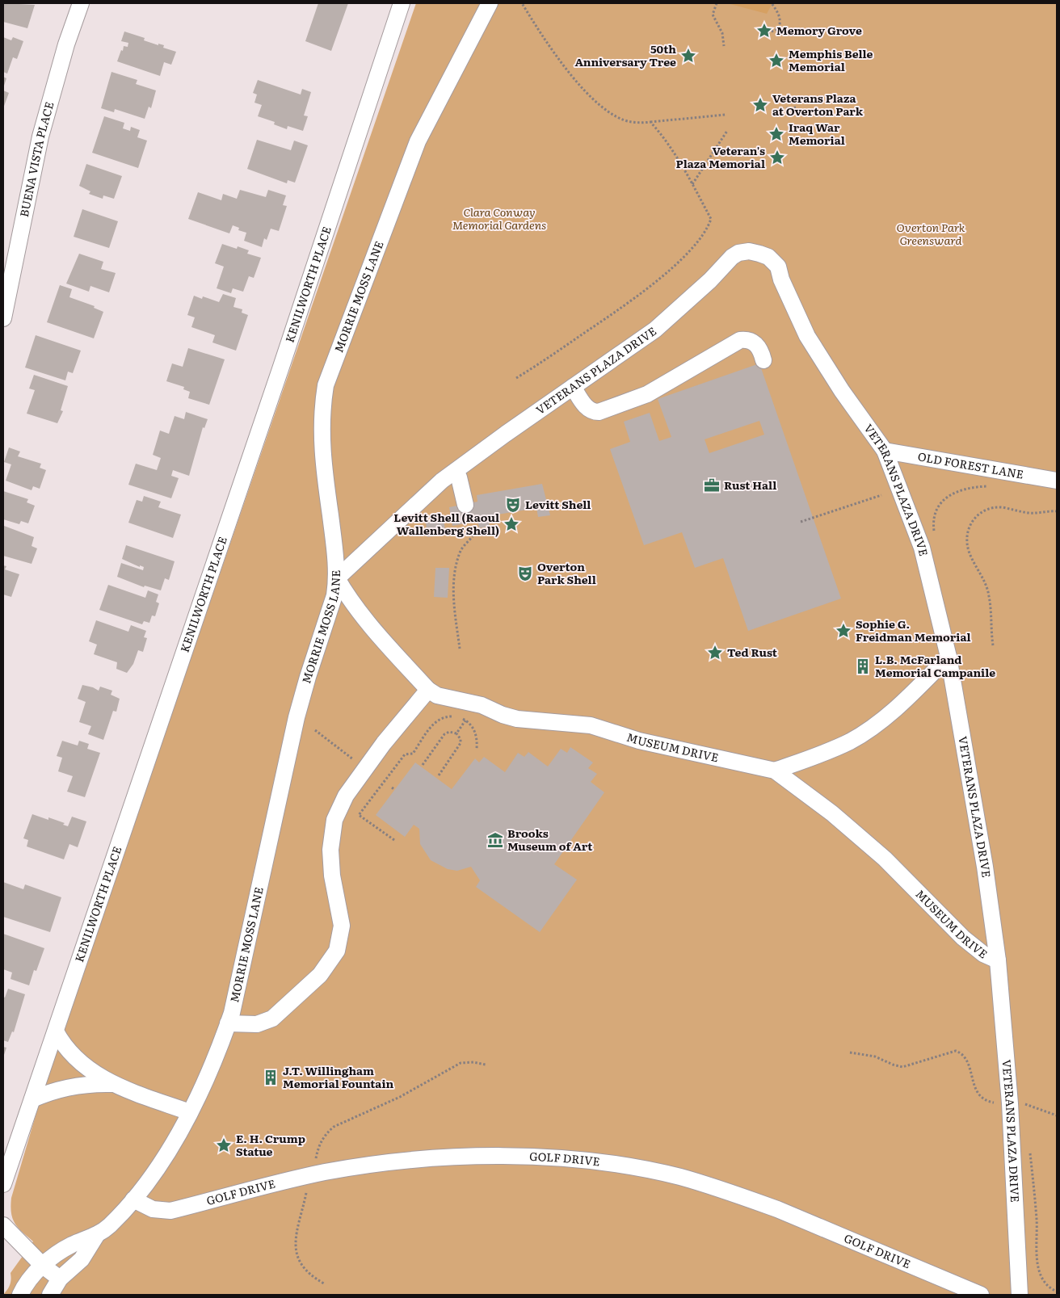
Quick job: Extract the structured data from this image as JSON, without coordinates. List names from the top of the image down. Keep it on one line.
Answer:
{"streets":{"street":["BUENA VISTA PLACE","KENILWORTH PLACE","MORRIE MOSS LANE","VETERANS PLAZA DRIVE","OLD FOREST LANE","MUSEUM DRIVE","GOLF DRIVE"]},"crossings":[["MORRIE MOSS LANE","VETERANS PLAZA DRIVE"],["MORRIE MOSS LANE","MUSEUM DRIVE"],["MORRIE MOSS LANE","GOLF DRIVE"],["VETERANS PLAZA DRIVE","OLD FOREST LANE"],["VETERANS PLAZA DRIVE","MUSEUM DRIVE"]],"parks":["Clara Conway Memorial Gardens","Overton Park Greensward"],"places":{"place":["Memory Grove","50th Anniversary Tree","Memphis Belle Memorial","Veterans Plaza at Overton Park","Iraq War Memorial","Veteran's Plaza Memorial","Levitt Shell (Raoul Wallenberg Shell)","Sophie G. Freidman Memorial","Ted Rust","E. H. Crump Statue"],"office":["Rust Hall"],"theatre":["Levitt Shell","Overton Park Shell"],"building":["L.B. McFarland Memorial Campanile","J.T. Willingham Memorial Fountain"],"museum":["Brooks Museum of Art"]}}
